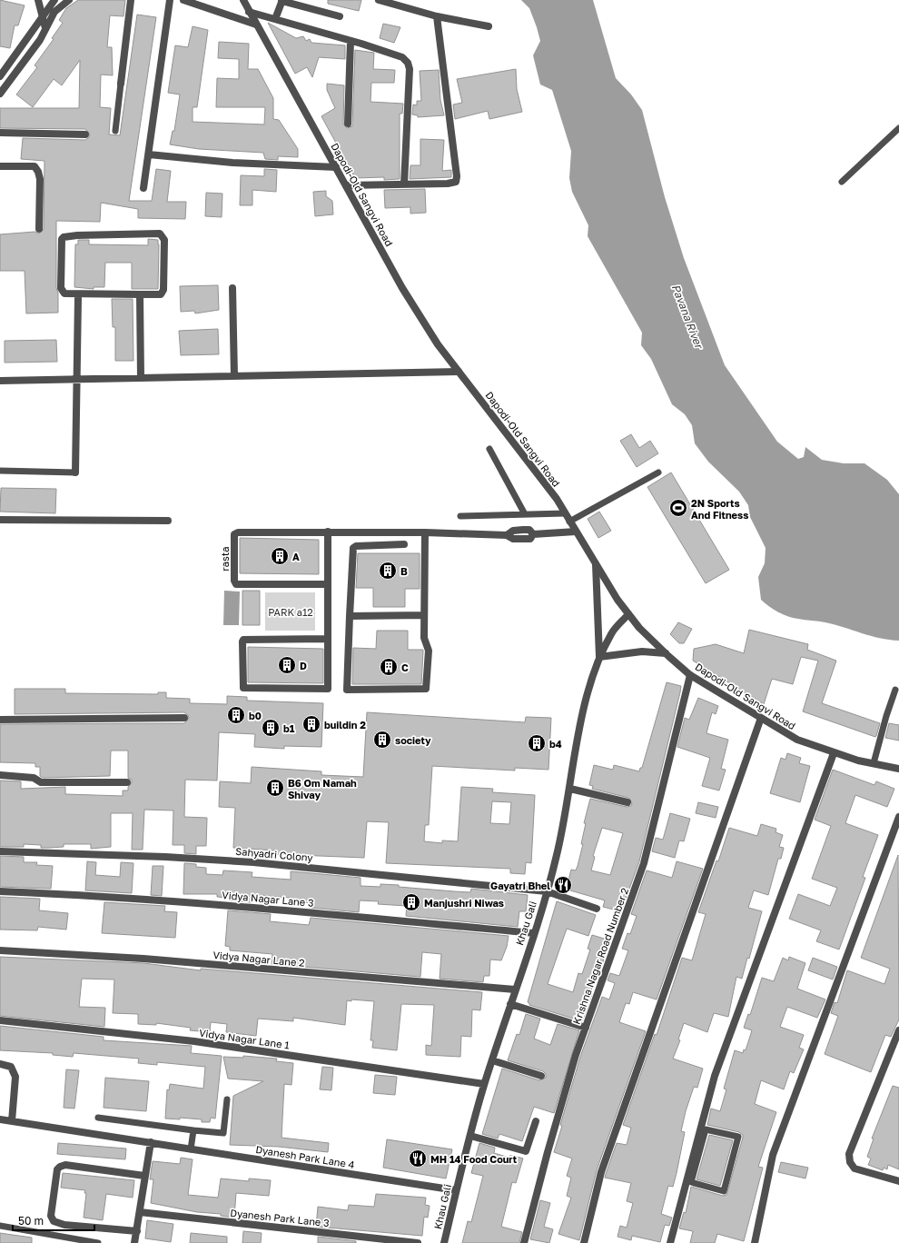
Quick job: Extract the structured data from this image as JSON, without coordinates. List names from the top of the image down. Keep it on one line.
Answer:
{"streets":{"street":["Dapodi-Old Sangvi Road","rasta","Sahyadri Colony","Vidya Nagar Lane 3","Khau Gali","Krishna Nagar Road Number 2","Vidya Nagar Lane 2","Vidya Nagar Lane 1","Dyanesh Park Lane 4","Dyanesh Park Lane 3"]},"crossings":[["Dapodi-Old Sangvi Road","rasta"],["Dapodi-Old Sangvi Road","Khau Gali"],["Dapodi-Old Sangvi Road","Krishna Nagar Road Number 2"],["Sahyadri Colony","Khau Gali"],["Vidya Nagar Lane 3","Khau Gali"],["Khau Gali","Vidya Nagar Lane 2"],["Khau Gali","Vidya Nagar Lane 1"],["Khau Gali","Dyanesh Park Lane 4"]],"water":["Pavana River"],"parks":["PARK a12"],"places":{"sports":["2N Sports And Fitness"],"building":["A","B","D","C","b0","buildin 2","b1","society","b4","B6 Om Namah Shivay","Manjushri Niwas"],"restaurant":["Gayatri Bhel","MH 14 Food Court"]},"scale_bar":"50 m"}
